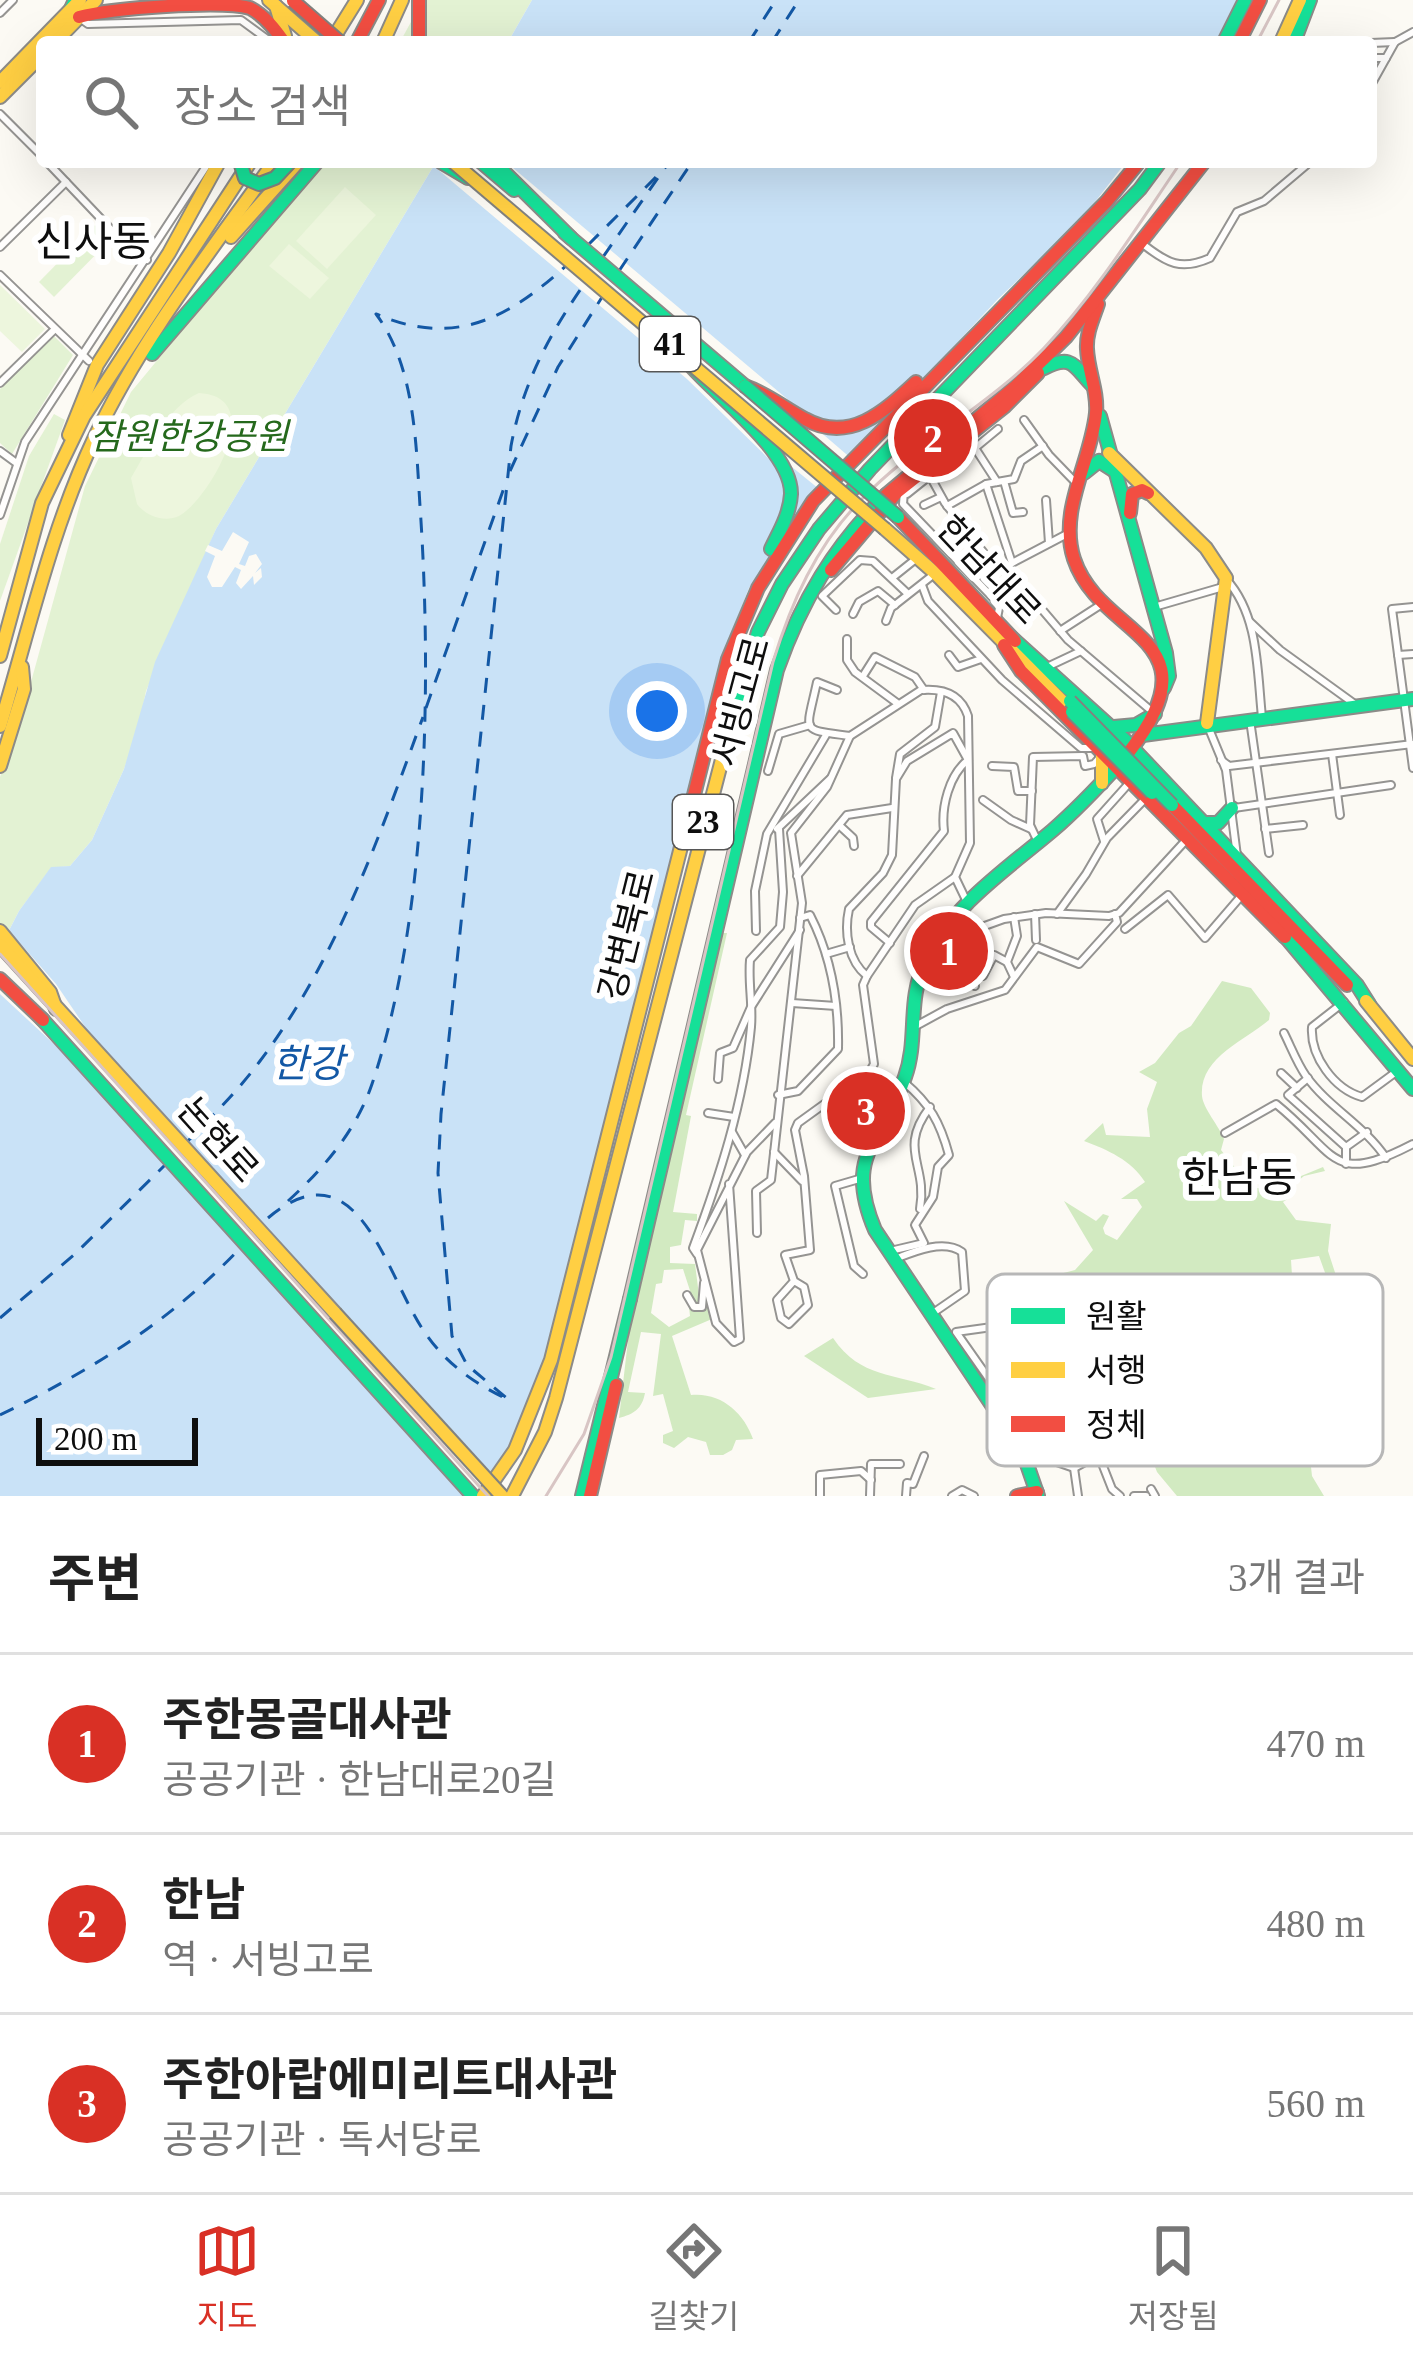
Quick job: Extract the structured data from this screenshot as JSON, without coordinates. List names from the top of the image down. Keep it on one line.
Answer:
{"streets":{"main road":["41","한남대로","서빙고로","23","강변북로","논현로"]},"districts":["신사동","한남동"],"water":["한강"],"parks":["잠원한강공원"],"legend":["원활","서행","정체"],"scale_bar":"200 m","page":{"search":"장소 검색","pins":["2","1","3"],"scale":"200 m","heading":["주변","3개 결과"],"list":[{"mark":"1","name":"주한몽골대사관","note":"공공기관 · 한남대로20길","value":"470 m"},{"mark":"2","name":"한남","note":"역 · 서빙고로","value":"480 m"},{"mark":"3","name":"주한아랍에미리트대사관","note":"공공기관 · 독서당로","value":"560 m"}],"nav":["지도","길찾기","저장됨"]}}
